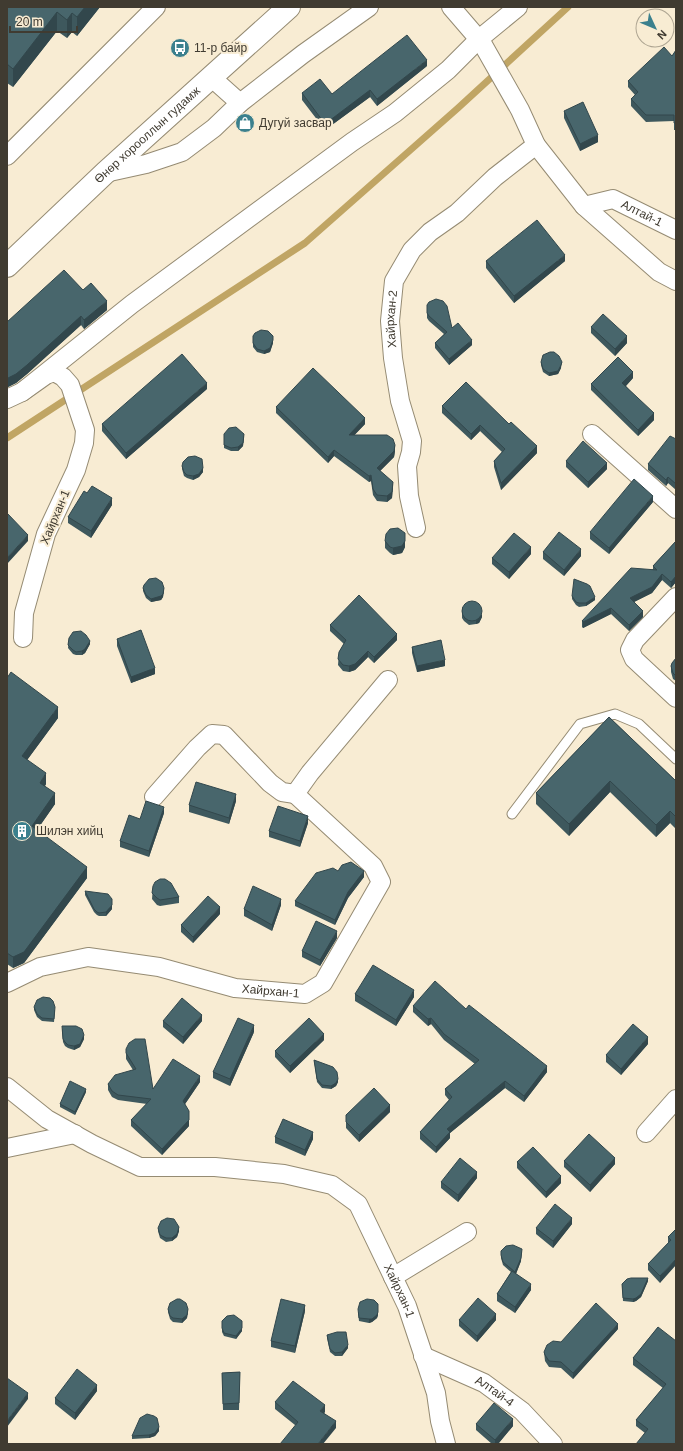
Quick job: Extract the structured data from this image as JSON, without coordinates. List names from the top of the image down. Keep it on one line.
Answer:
{"streets":{"main road":["Өнөр хорооллын гудамж"],"street":["Алтай-1","Хайрхан-2","Хайрхан-1","Алтай-4"]},"crossings":[["Хайрхан-1","Алтай-4"]],"places":{"bus stop":["11-р байр"],"shop":["Дугуй засвар"],"building":["Шилэн хийц"]},"scale_bar":"20 m","north":"bottom right"}
